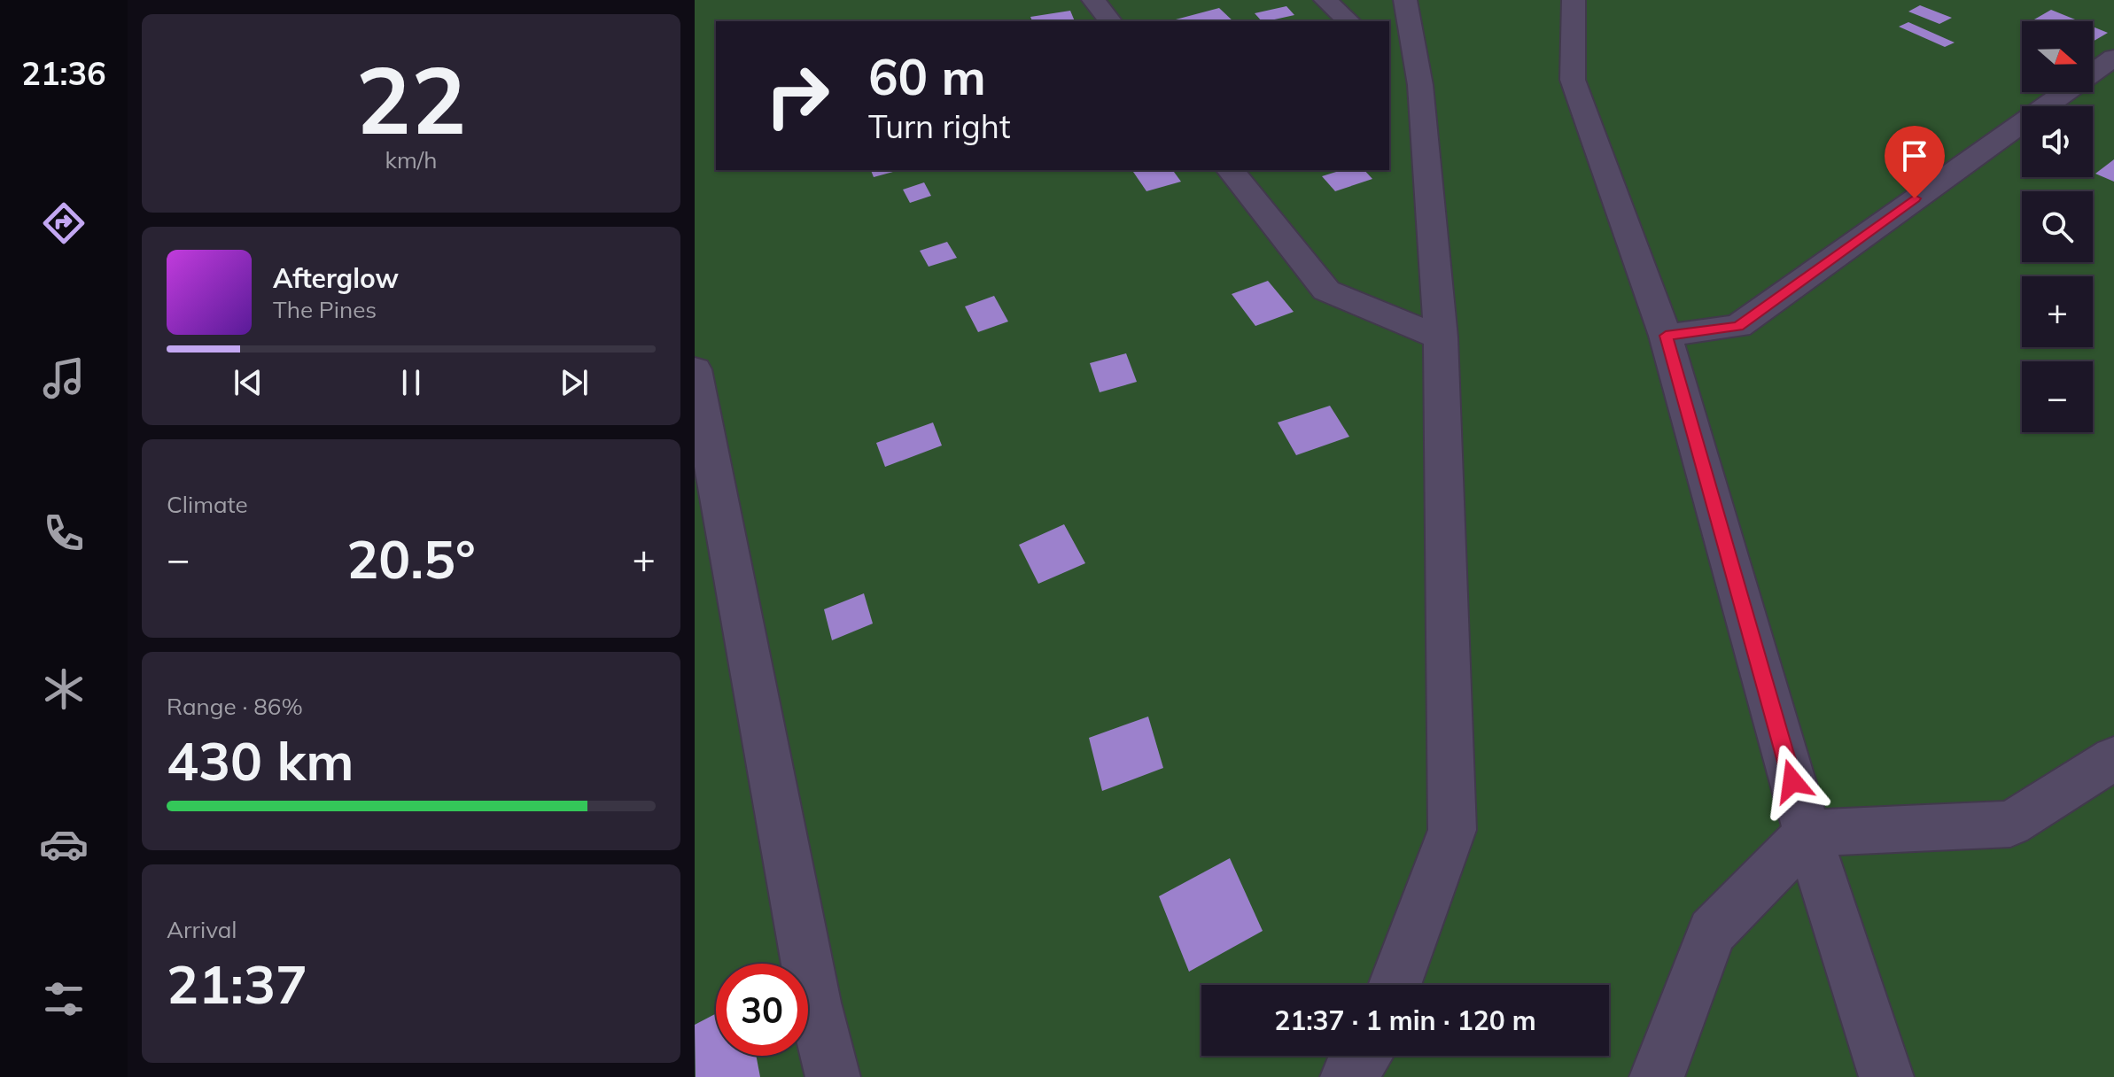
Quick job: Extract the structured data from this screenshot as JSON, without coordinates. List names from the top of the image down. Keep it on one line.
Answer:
{"north":"right","page":{"tabs":"21:36","tile":[["22","km/h"],"Climate",["Range · 86%","430 km"],["Arrival","21:37"]],"map_buttons":["+","−"],"turn":["60 m","Turn right"],"song":["Afterglow","The Pines"],"heat":["−","20.5°","+"],"limit":"30","trip":"21:37 · 1 min · 120 m"}}
